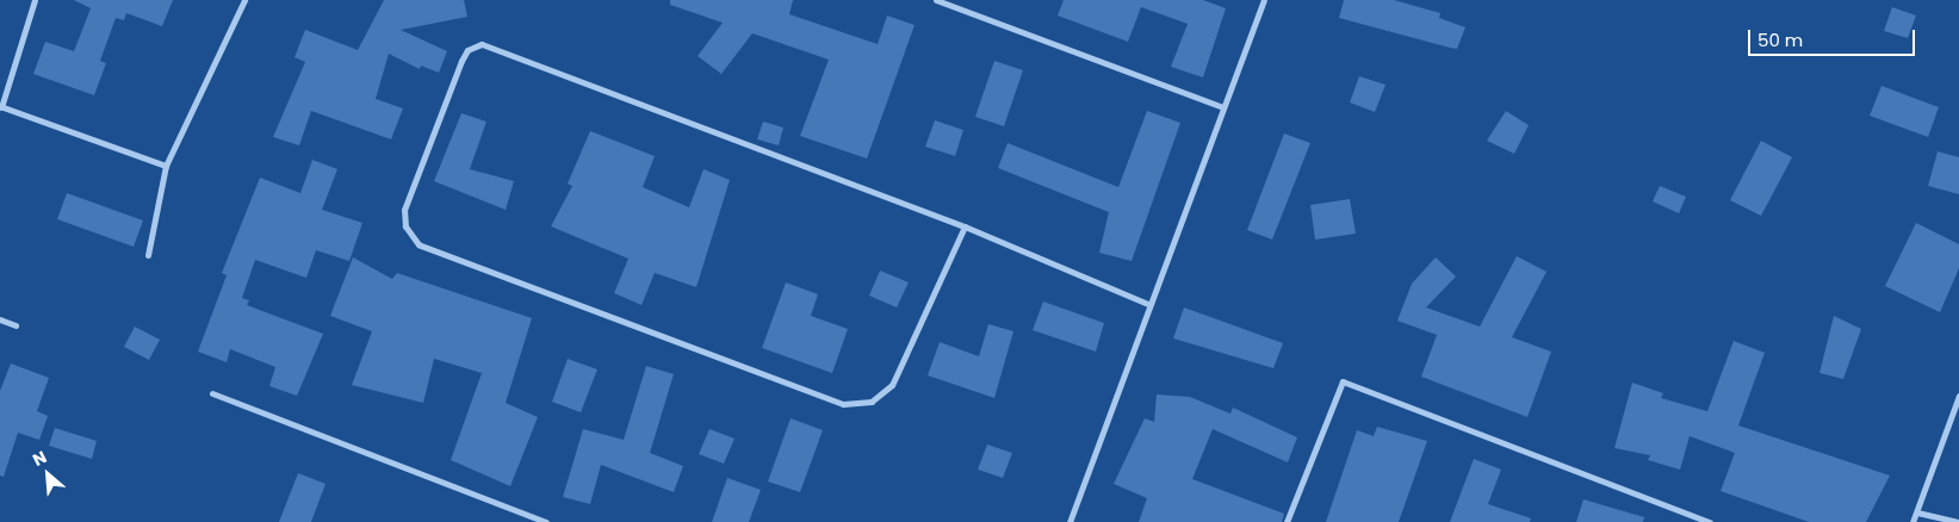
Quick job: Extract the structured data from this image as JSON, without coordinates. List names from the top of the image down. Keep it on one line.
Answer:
{"scale_bar":"50 m","north":"top left"}
